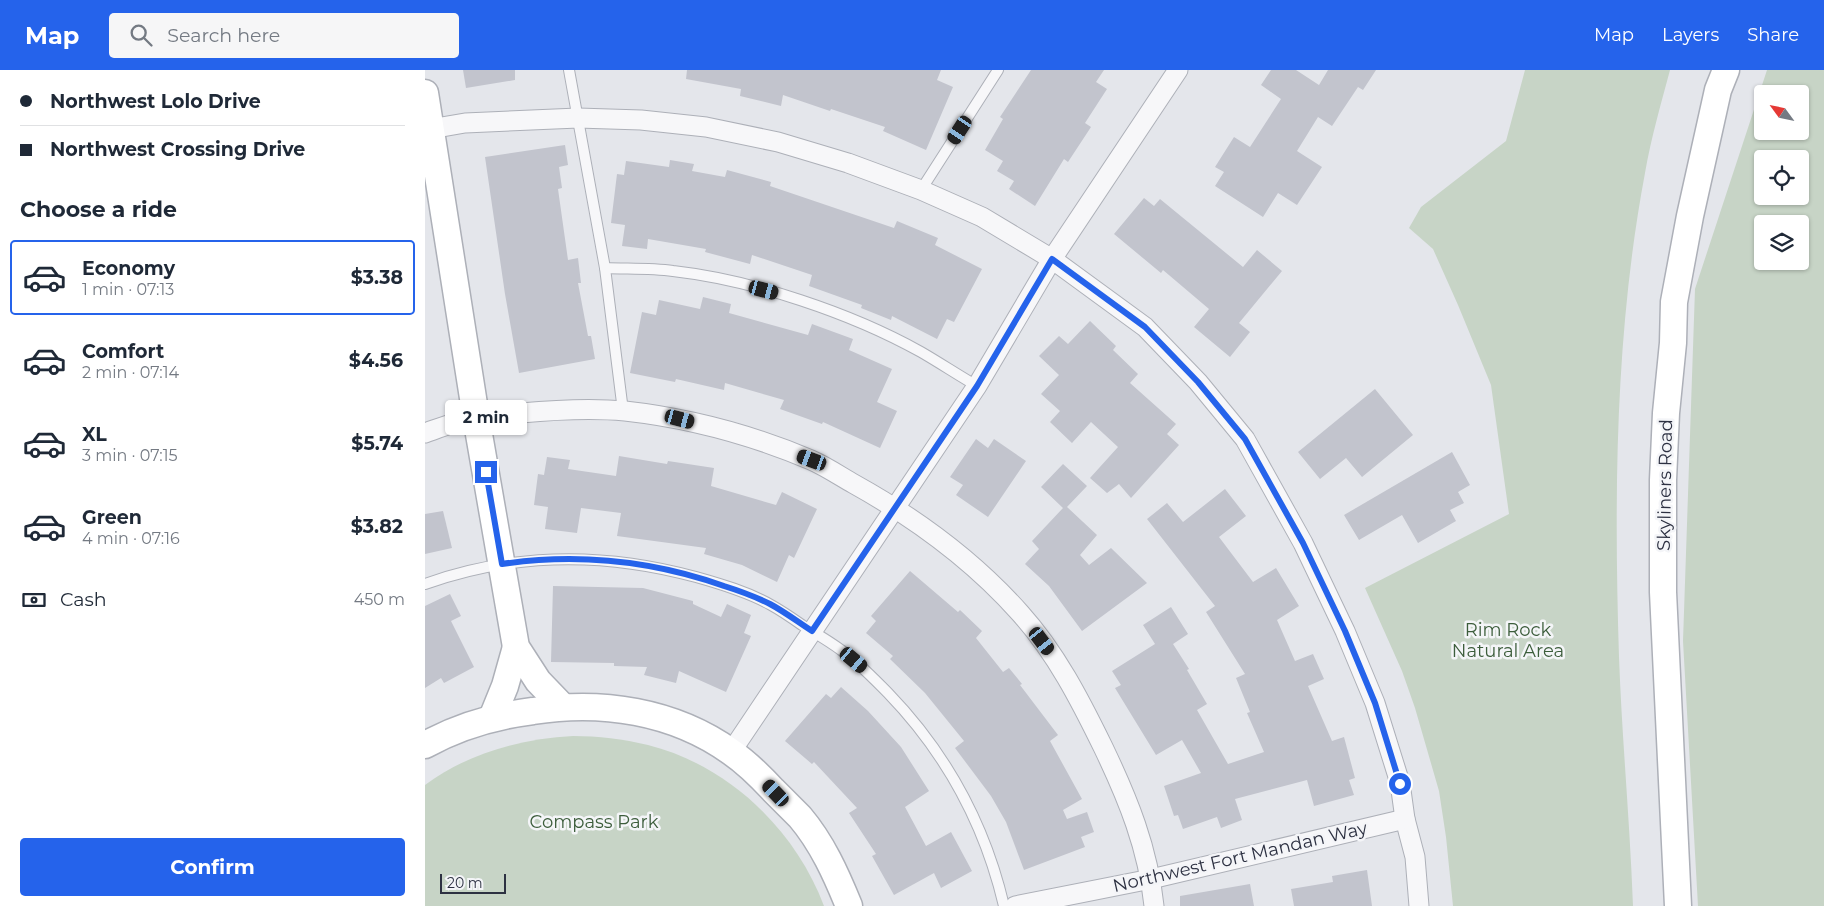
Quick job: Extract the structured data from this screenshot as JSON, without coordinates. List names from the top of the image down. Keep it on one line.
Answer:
{"streets":{"street":["Skyliners Road","Northwest Fort Mandan Way"]},"parks":["Rim Rock Natural Area","Compass Park"],"scale_bar":"20 m","north":"top left","page":{"header":"Map","search":"Search here","nav":["Map","Layers","Share"],"banner":["Northwest Lolo Drive","Northwest Crossing Drive"],"heading":"Choose a ride","list":[{"name":"Economy","note":"1 min · 07:13","value":"$3.38"},{"name":"Comfort","note":"2 min · 07:14","value":"$4.56"},{"name":"XL","note":"3 min · 07:15","value":"$5.74"},{"name":"Green","note":"4 min · 07:16","value":"$3.82"}],"bubble":"2 min","pay":["Cash","450 m"],"buttons":"Confirm","scale":"20 m"}}
